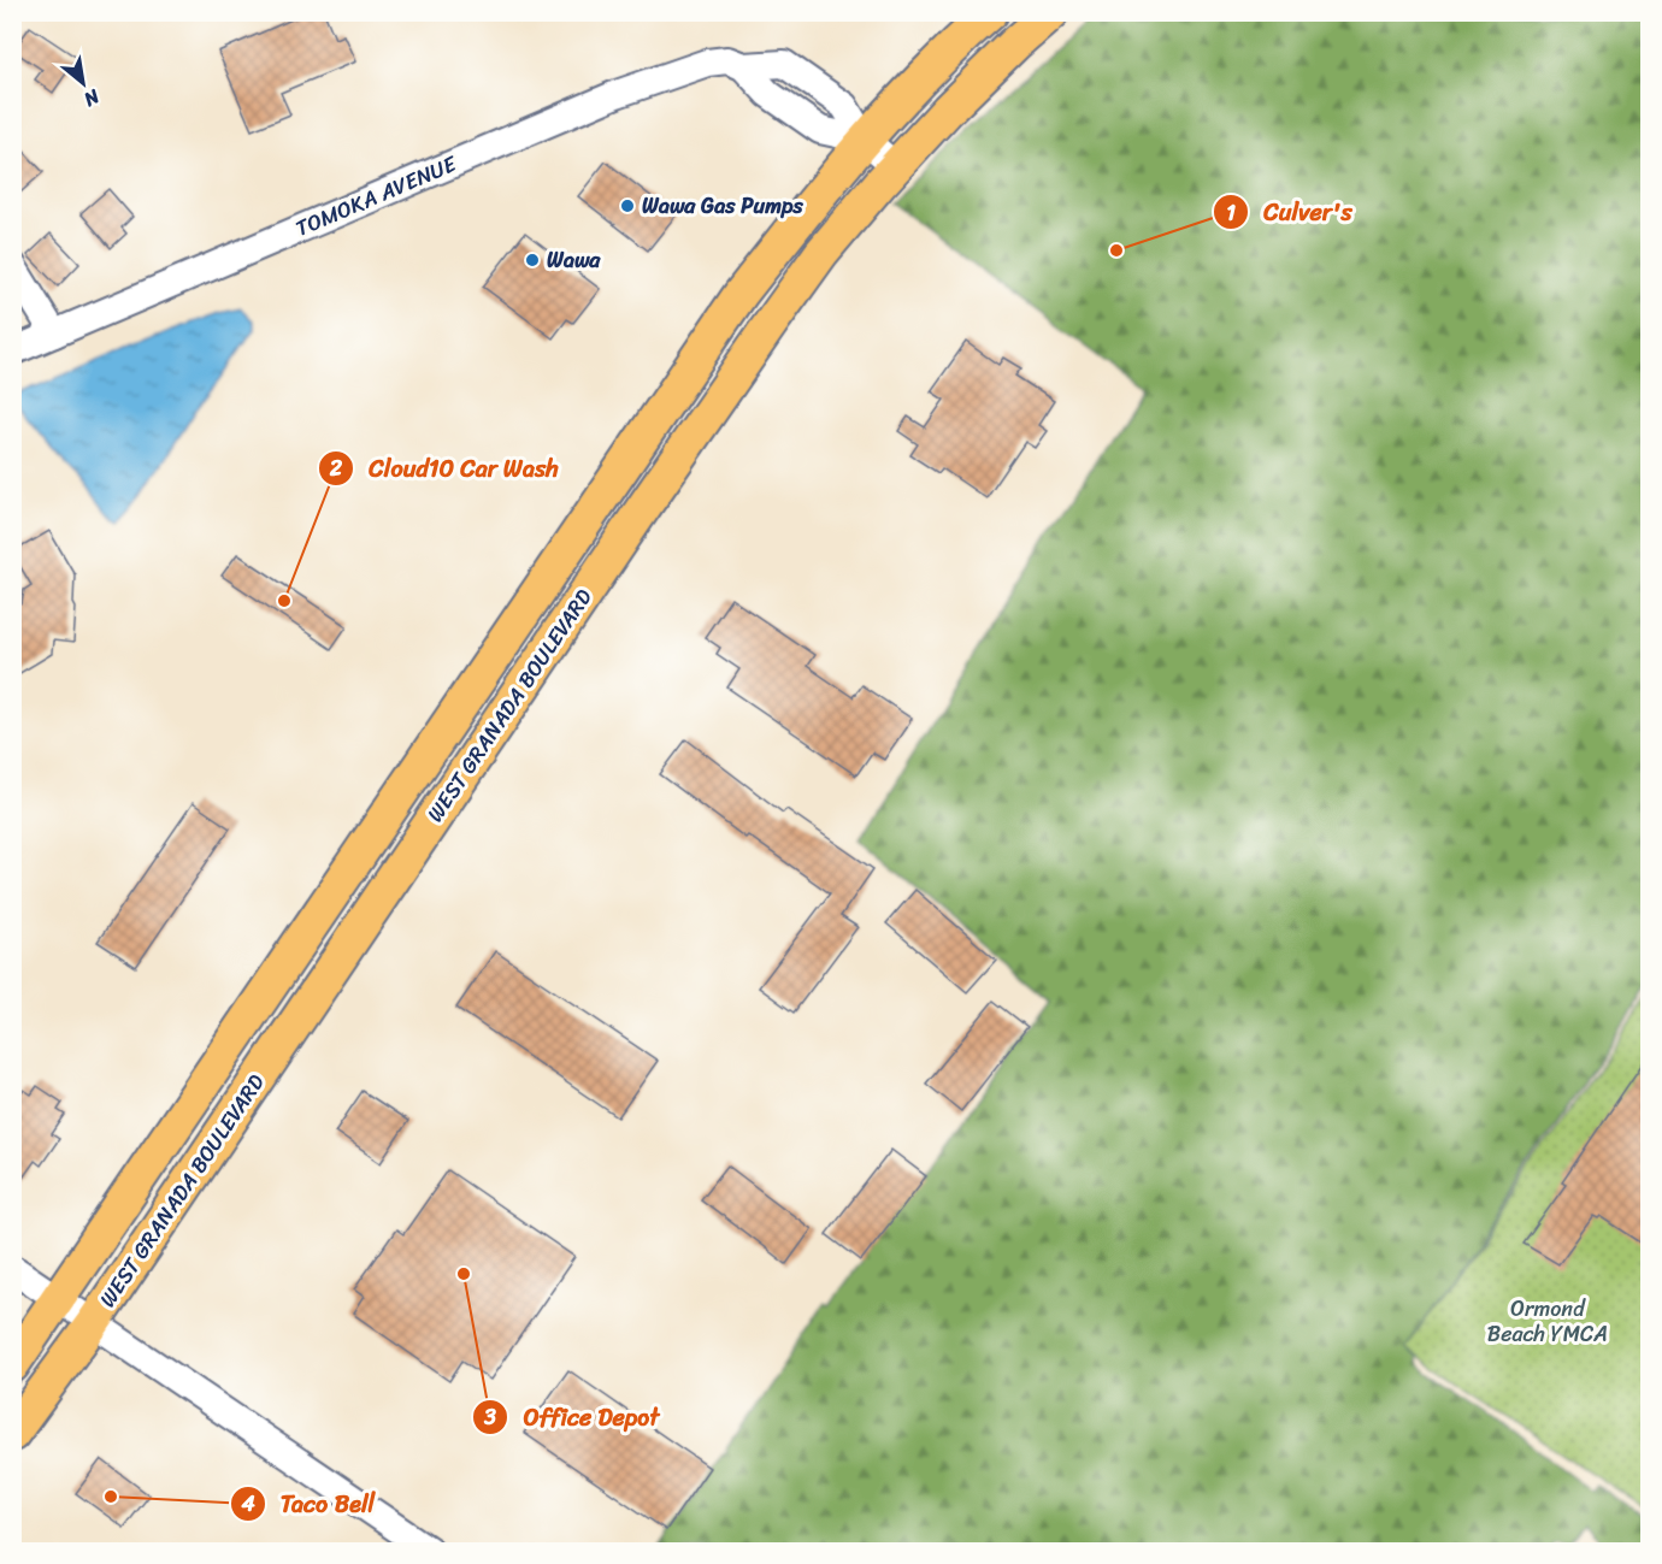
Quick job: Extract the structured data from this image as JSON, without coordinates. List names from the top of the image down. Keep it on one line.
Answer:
{"streets":{"main road":["WEST GRANADA BOULEVARD"],"street":["TOMOKA AVENUE"]},"crossings":[["TOMOKA AVENUE","WEST GRANADA BOULEVARD"]],"parks":["Ormond Beach YMCA"],"places":["Wawa Gas Pumps","Culver's","Wawa","Cloud10 Car Wash","Office Depot","Taco Bell"],"north":"bottom right"}
